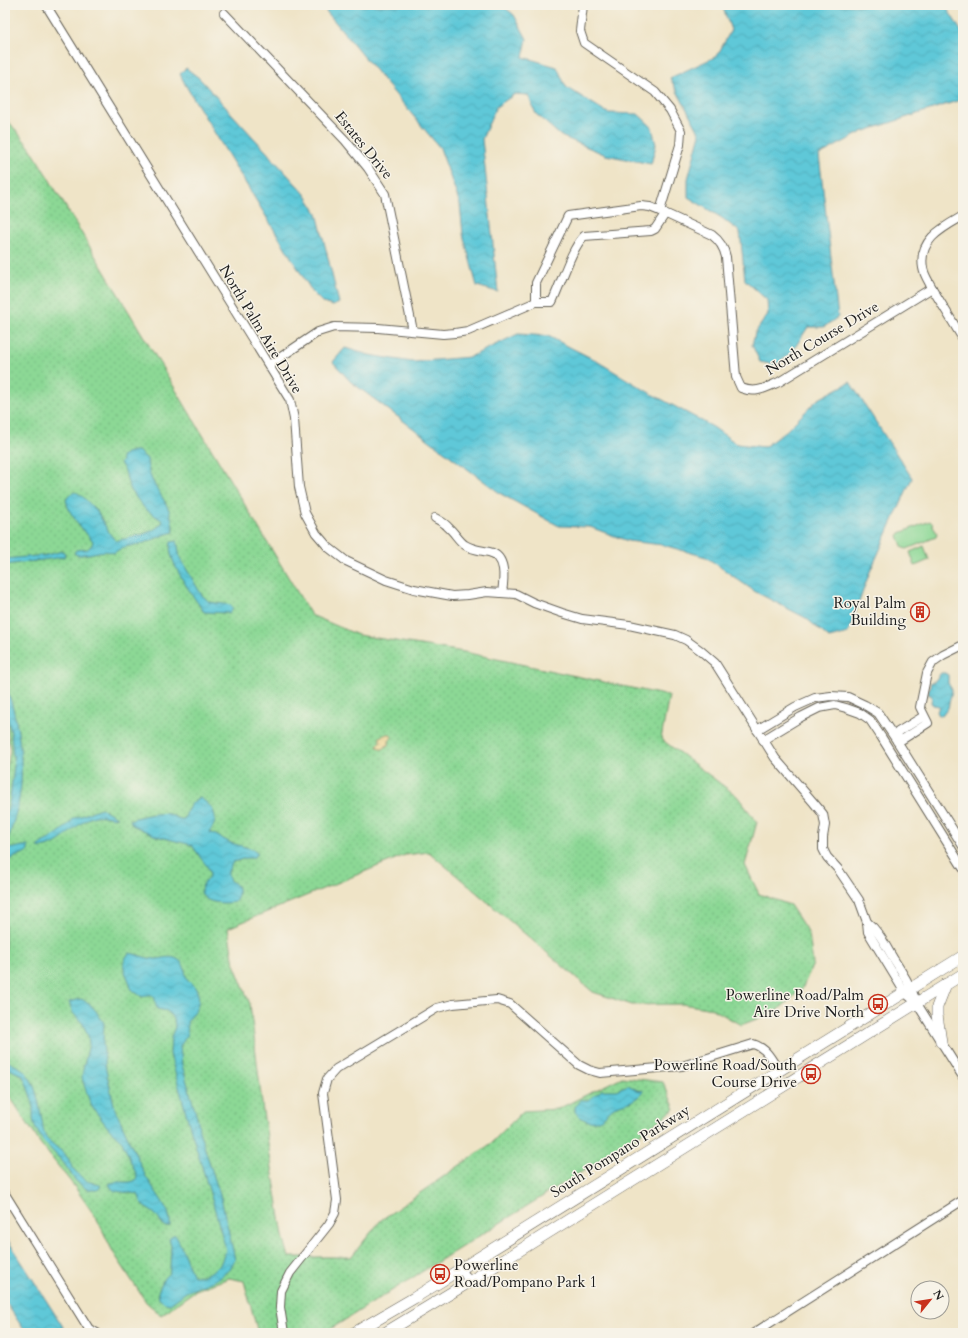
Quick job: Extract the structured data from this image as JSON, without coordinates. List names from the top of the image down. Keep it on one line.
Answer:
{"streets":{"main road":["South Pompano Parkway"],"street":["Estates Drive","North Palm Aire Drive","North Course Drive"]},"crossings":[["North Palm Aire Drive","South Pompano Parkway"]],"places":{"building":["Royal Palm Building"],"bus stop":["Powerline Road/Palm Aire Drive North","Powerline Road/South Course Drive","Powerline Road/Pompano Park 1"]},"north":"top right"}
